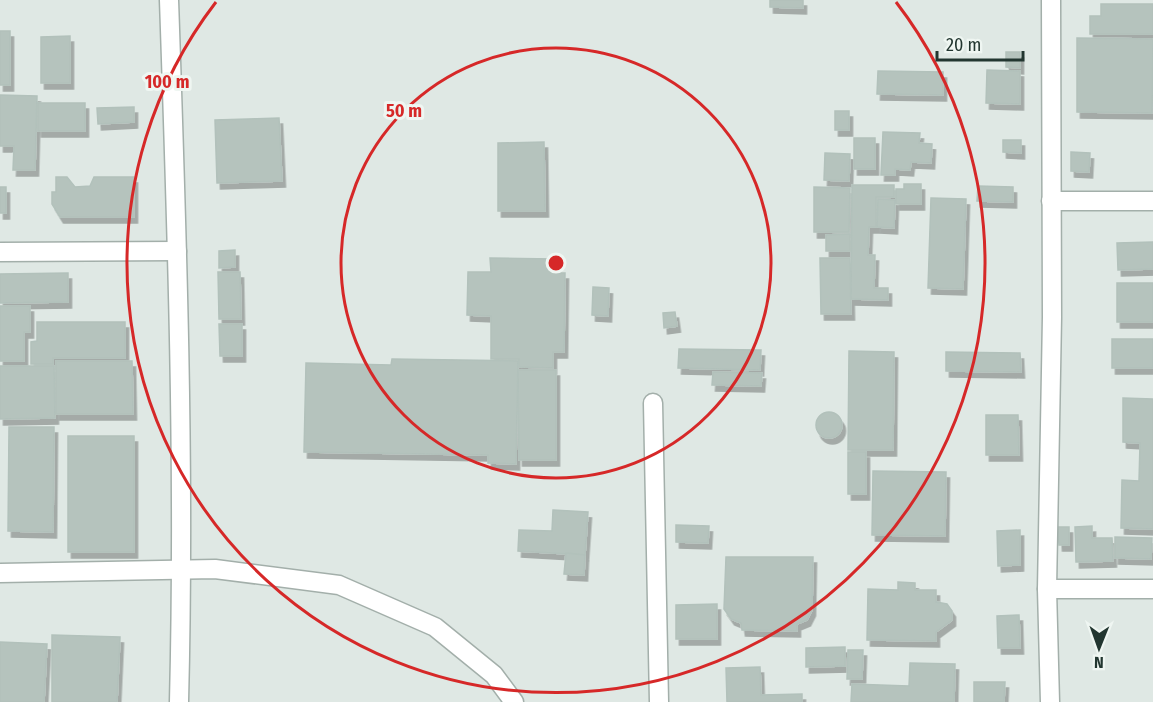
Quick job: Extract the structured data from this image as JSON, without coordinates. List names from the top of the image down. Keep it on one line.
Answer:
{"scale_bar":"20 m","north":"bottom","rings":["100 m","50 m"]}
